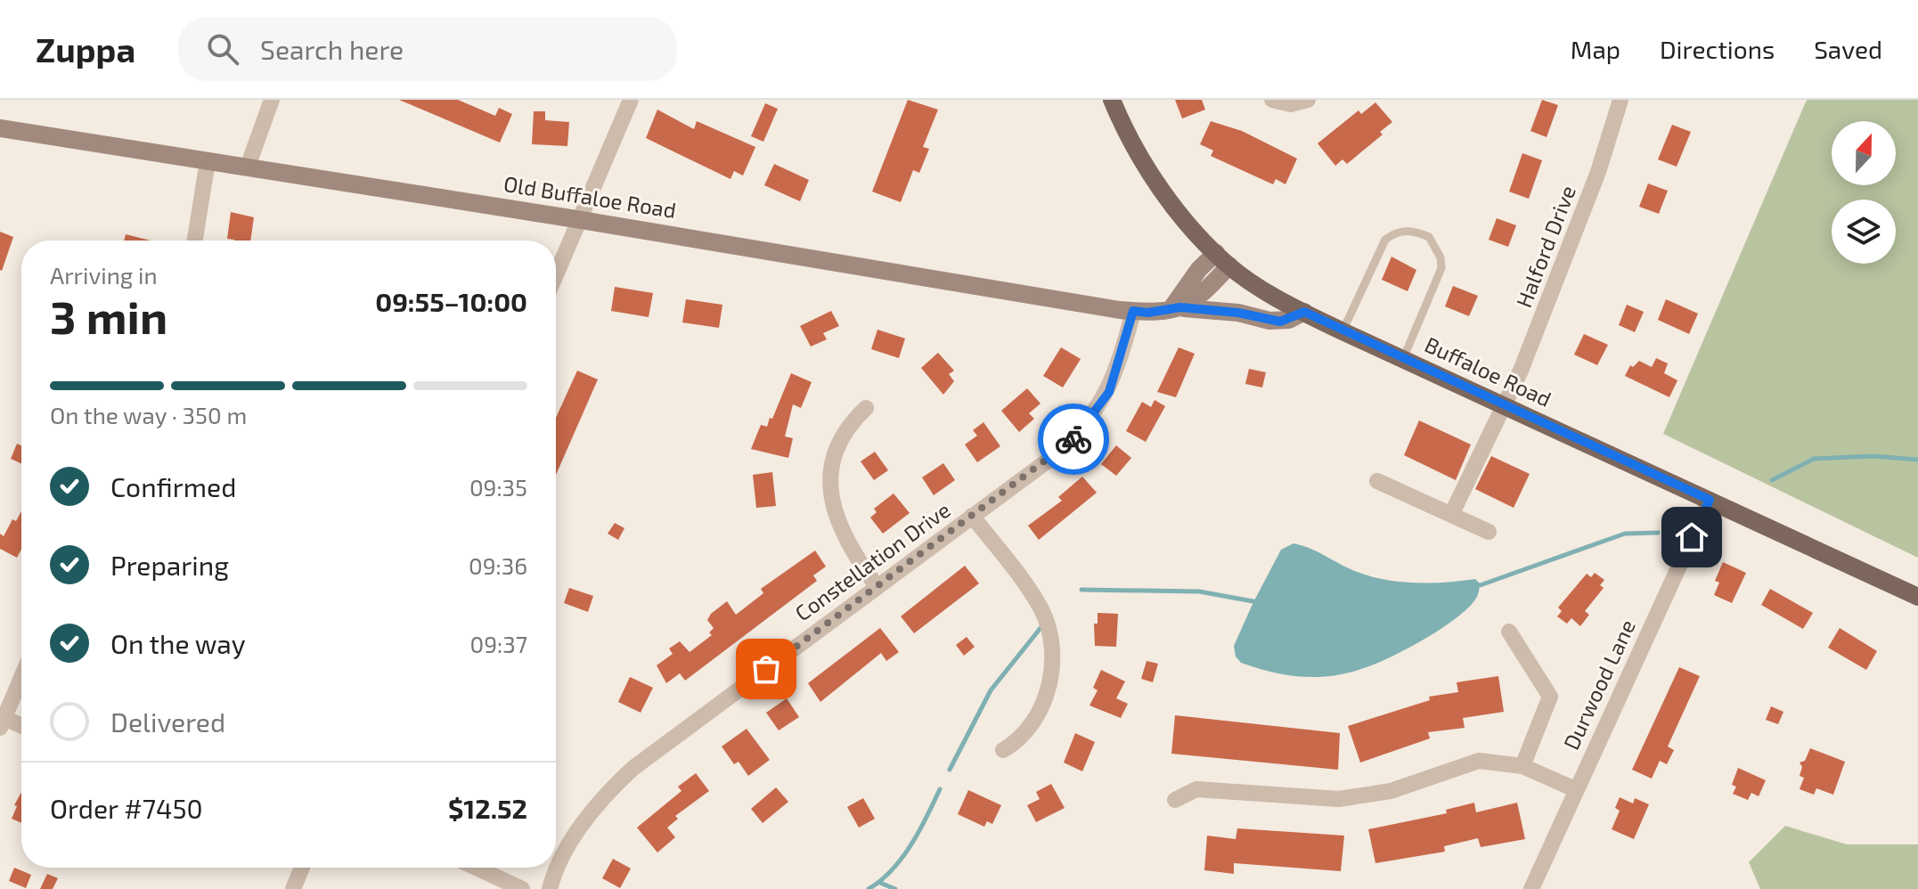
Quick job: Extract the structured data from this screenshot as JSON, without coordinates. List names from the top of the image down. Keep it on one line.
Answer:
{"streets":{"main road":["Buffaloe Road"],"street":["Old Buffaloe Road","Halford Drive","Constellation Drive","Durwood Lane"]},"crossings":[["Old Buffaloe Road","Buffaloe Road"],["Old Buffaloe Road","Constellation Drive"],["Halford Drive","Buffaloe Road"],["Buffaloe Road","Durwood Lane"]],"north":"top","page":{"header":"Zuppa","search":"Search here","nav":["Map","Directions","Saved"],"heading":["3 min","Arriving in","09:55–10:00"],"panel":["Order #7450","$12.52"],"bar":"On the way · 350 m","list":[["Confirmed","09:35"],["Preparing","09:36"],["On the way","09:37"],"Delivered"]}}
